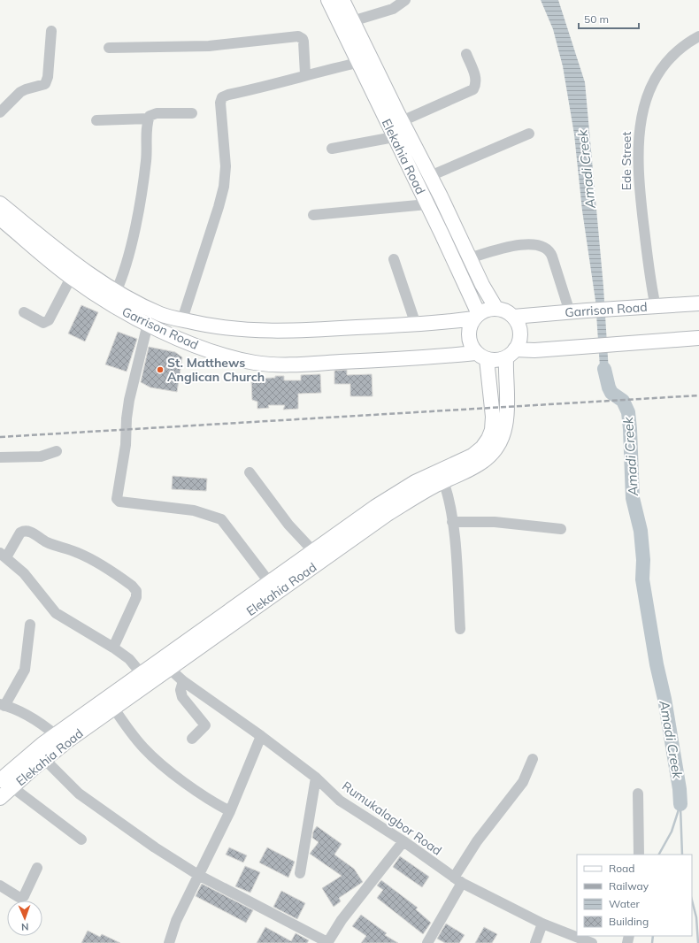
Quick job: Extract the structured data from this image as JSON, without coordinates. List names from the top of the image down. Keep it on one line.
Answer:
{"streets":{"main road":["Elekahia Road","Garrison Road"],"street":["Ede Street","Rumukalagbor Road"]},"crossings":[["Elekahia Road","Garrison Road"],["Elekahia Road","Rumukalagbor Road"],["Ede Street","Garrison Road"]],"water":["Amadi Creek"],"places":["St. Matthews Anglican Church"],"legend":["Road","Railway","Water","Building"],"scale_bar":"50 m","north":"bottom"}
